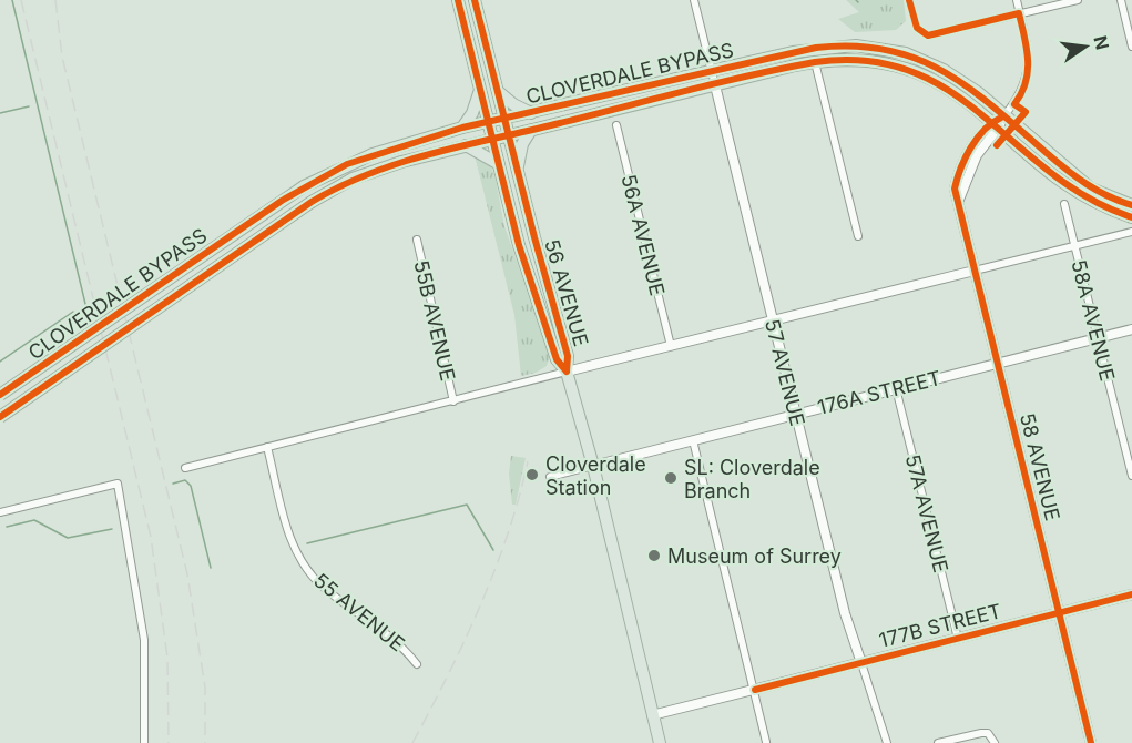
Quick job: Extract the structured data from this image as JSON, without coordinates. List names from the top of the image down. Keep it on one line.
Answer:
{"streets":{"highway":["CLOVERDALE BYPASS","56 AVENUE"],"street":["56A AVENUE","55B AVENUE","58A AVENUE","57 AVENUE","176A STREET","58 AVENUE","57A AVENUE","55 AVENUE","177B STREET"]},"crossings":[["CLOVERDALE BYPASS","56 AVENUE"],["CLOVERDALE BYPASS","57 AVENUE"],["CLOVERDALE BYPASS","58 AVENUE"],["56 AVENUE","176A STREET"],["56 AVENUE","177B STREET"],["58A AVENUE","176A STREET"],["57 AVENUE","176A STREET"],["57 AVENUE","177B STREET"],["176A STREET","58 AVENUE"],["176A STREET","57A AVENUE"],["58 AVENUE","177B STREET"],["57A AVENUE","177B STREET"]],"places":["Cloverdale Station","SL: Cloverdale Branch","Museum of Surrey"],"north":"right"}
